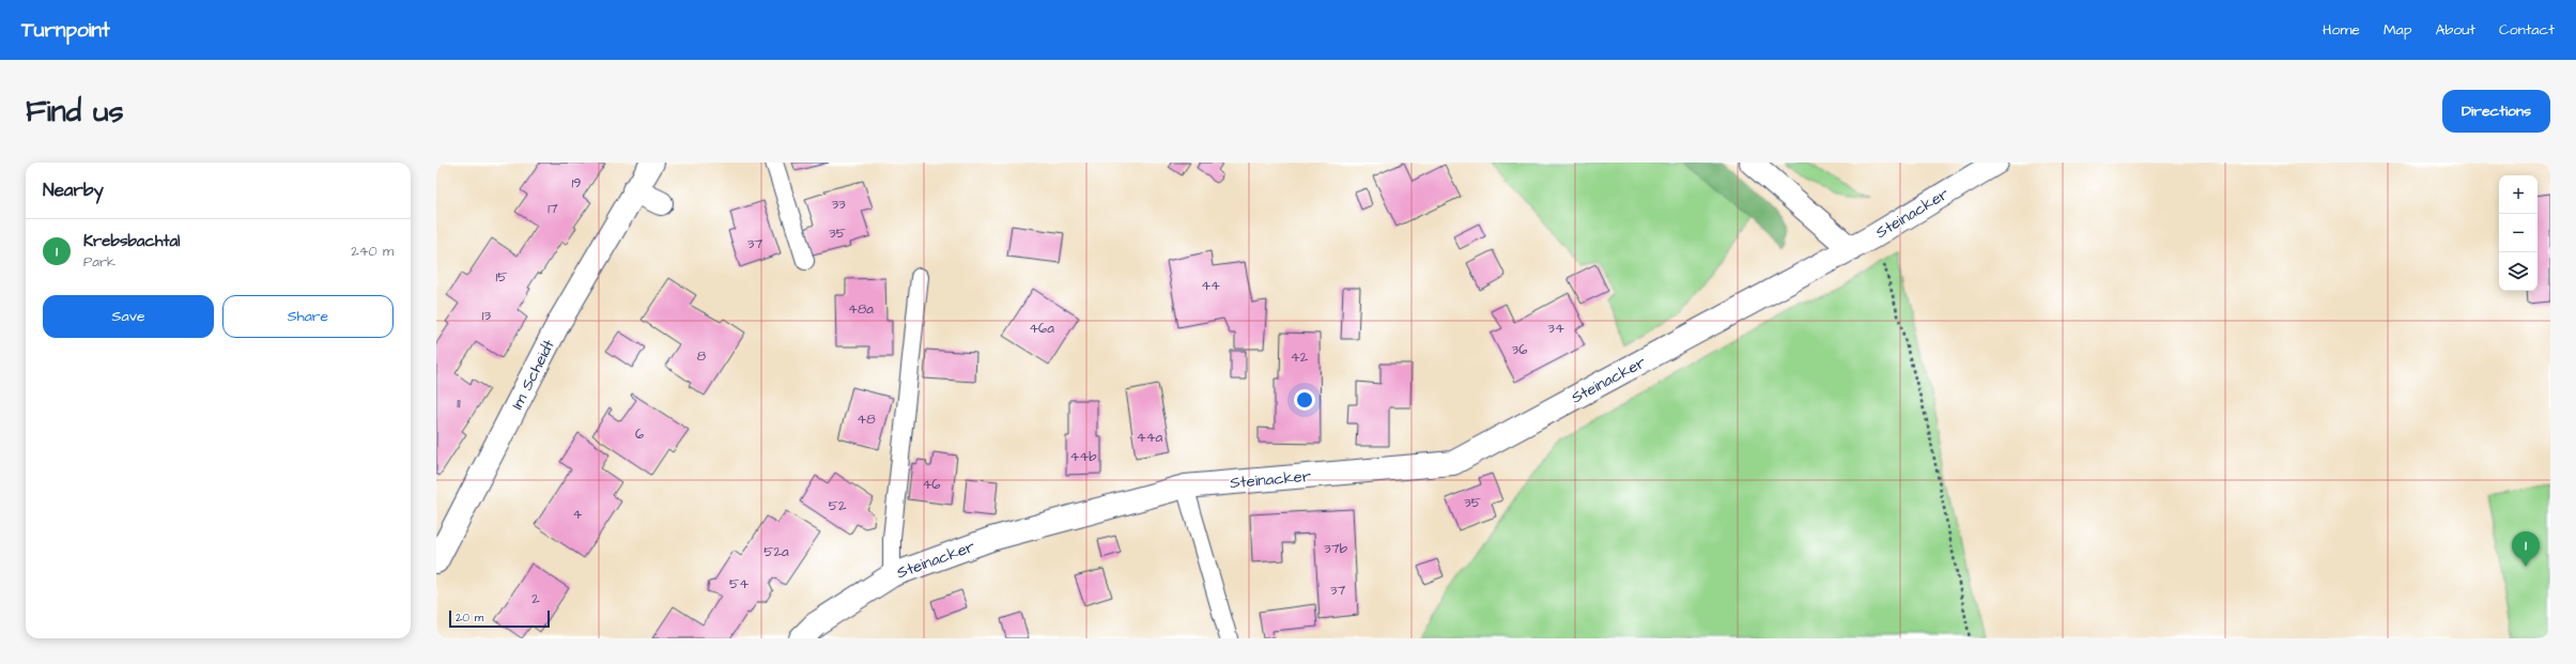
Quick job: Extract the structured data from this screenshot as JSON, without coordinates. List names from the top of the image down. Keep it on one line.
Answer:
{"streets":{"street":["Steinacker","Im Scheidt"]},"house_numbers":["19","33","17","35","37","15","44","48a","13","46a","34","36","8","42","11","48","6","44a","44b","46","35","52","4","37b","52a","54","37","2"],"scale_bar":"20 m","page":{"header":"Turnpoint","nav":["Home","Map","About","Contact"],"buttons":["Directions",["Save","Share"]],"title":"Find us","heading":"Nearby","map_buttons":["+","−"],"list":[{"mark":"1","name":"Krebsbachtal","note":"Park","value":"240 m"}],"pins":"1","scale":"20 m"}}
